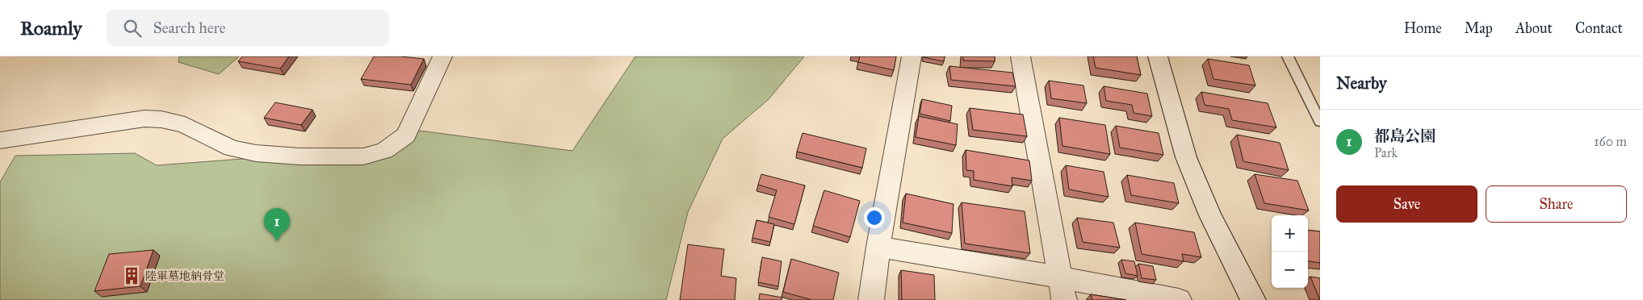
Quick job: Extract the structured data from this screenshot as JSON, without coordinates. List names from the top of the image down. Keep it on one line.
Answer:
{"places":{"building":["陸軍墓地納骨堂"]},"page":{"header":"Roamly","search":"Search here","nav":["Home","Map","About","Contact"],"heading":"Nearby","list":[{"mark":"1","name":"都島公園","note":"Park","value":"160 m"}],"buttons":["Save","Share"],"pins":"1","map_buttons":["+","−"]}}
